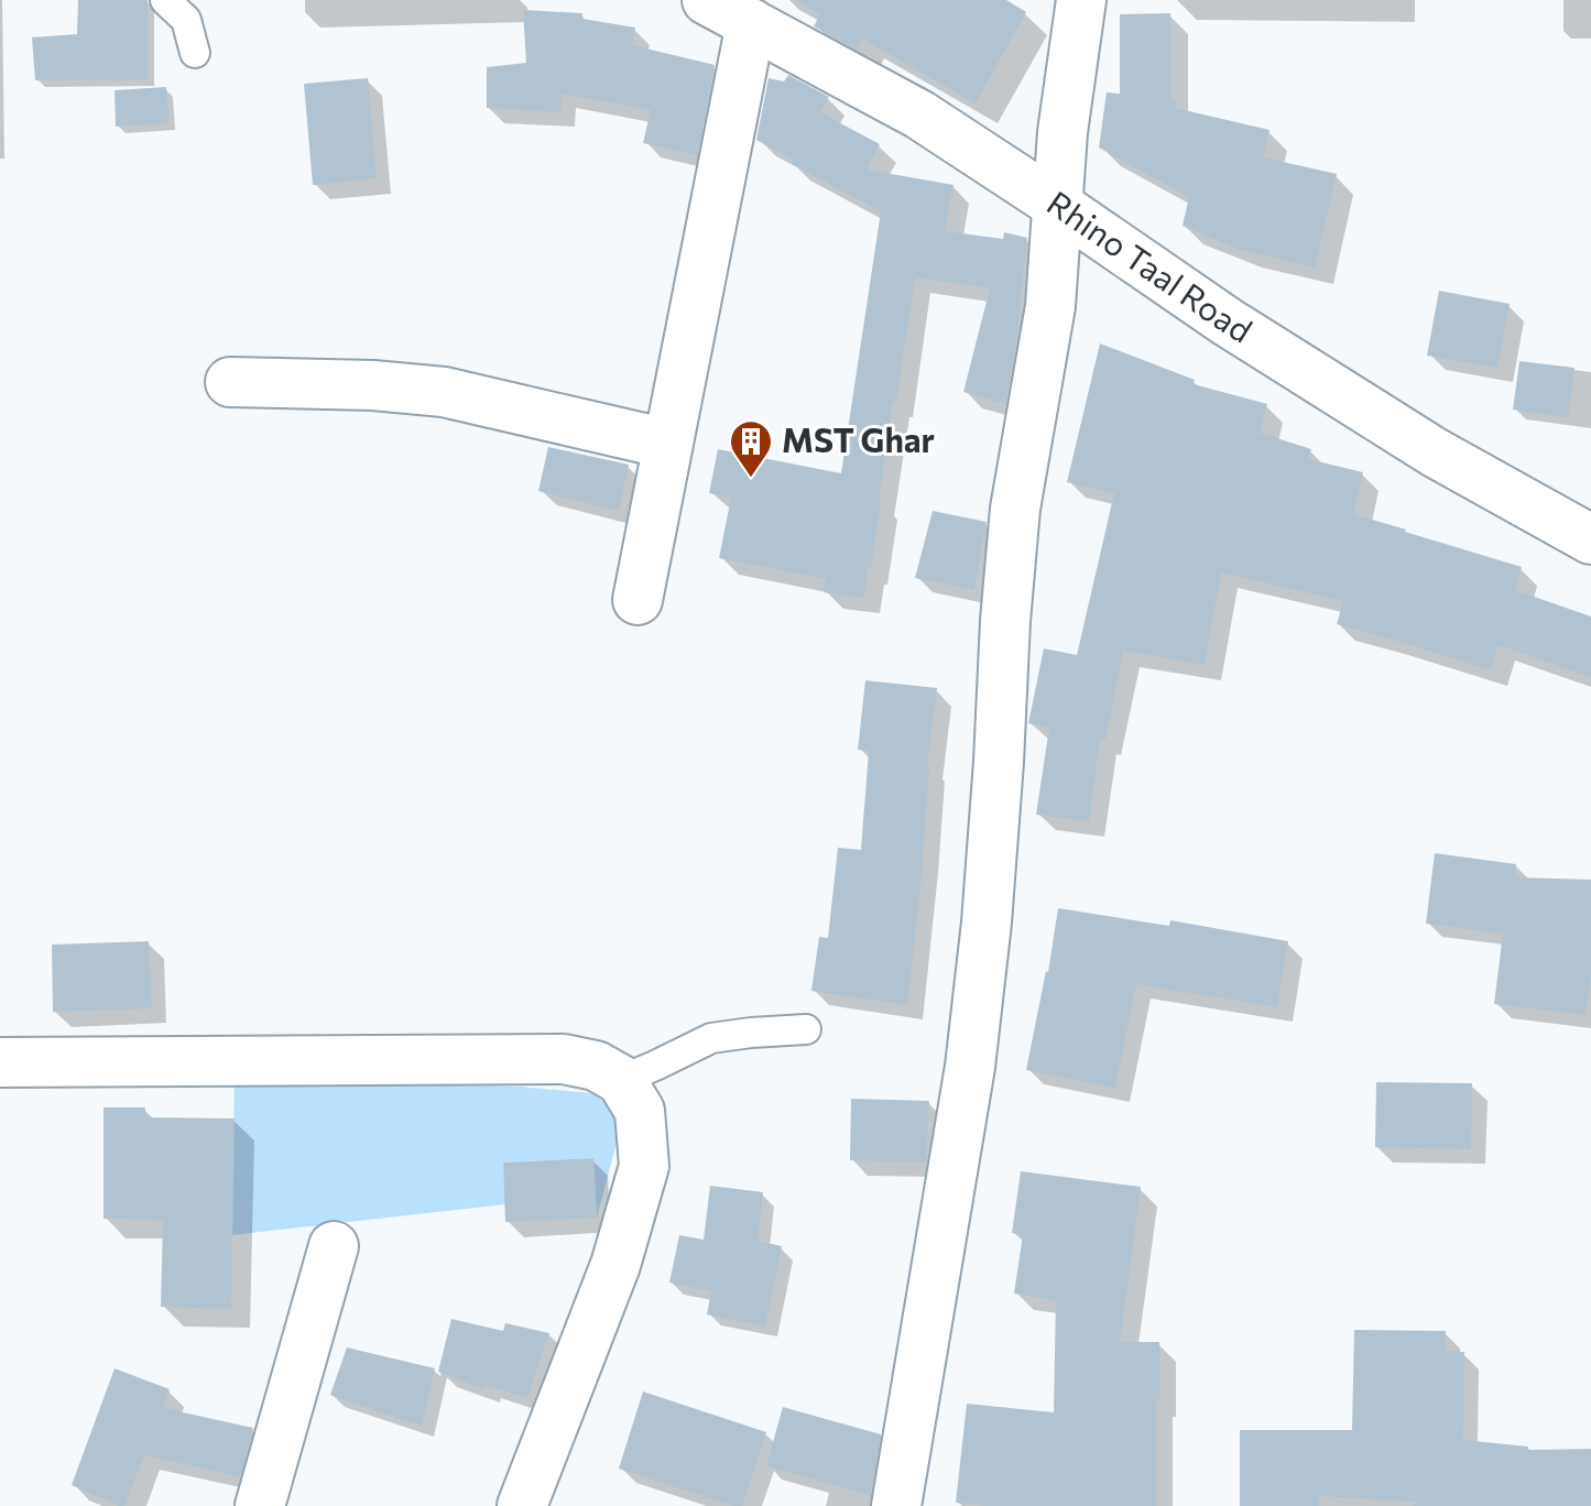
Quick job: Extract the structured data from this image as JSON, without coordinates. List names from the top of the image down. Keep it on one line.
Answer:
{"streets":{"street":["Rhino Taal Road"]},"places":{"building":["MST Ghar"]}}
